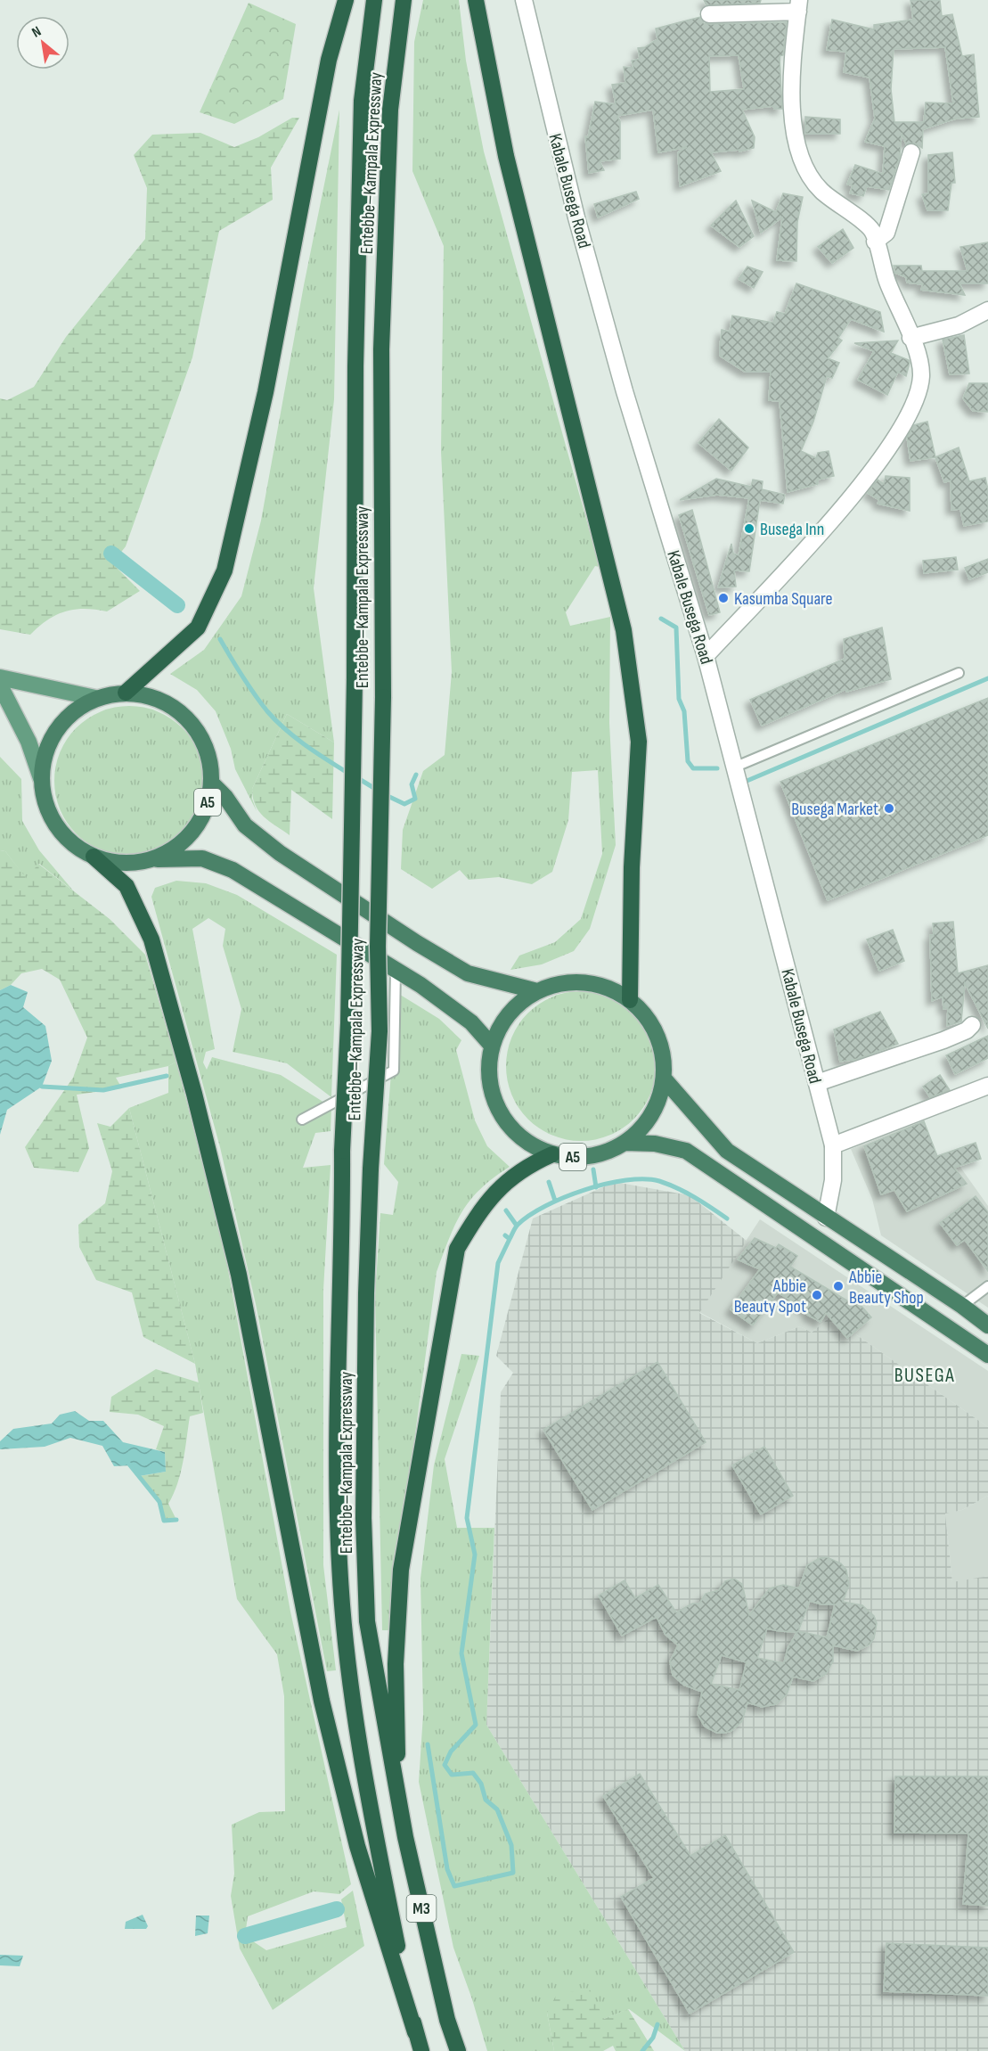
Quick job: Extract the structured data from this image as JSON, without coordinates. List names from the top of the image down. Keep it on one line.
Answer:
{"streets":{"highway":["Entebbe–Kampala Expressway","A5","M3"],"street":["Kabale Busega Road"]},"districts":["BUSEGA"],"places":["Busega Inn","Kasumba Square","Busega Market","Abbie Beauty Shop","Abbie Beauty Spot"],"north":"top left"}
